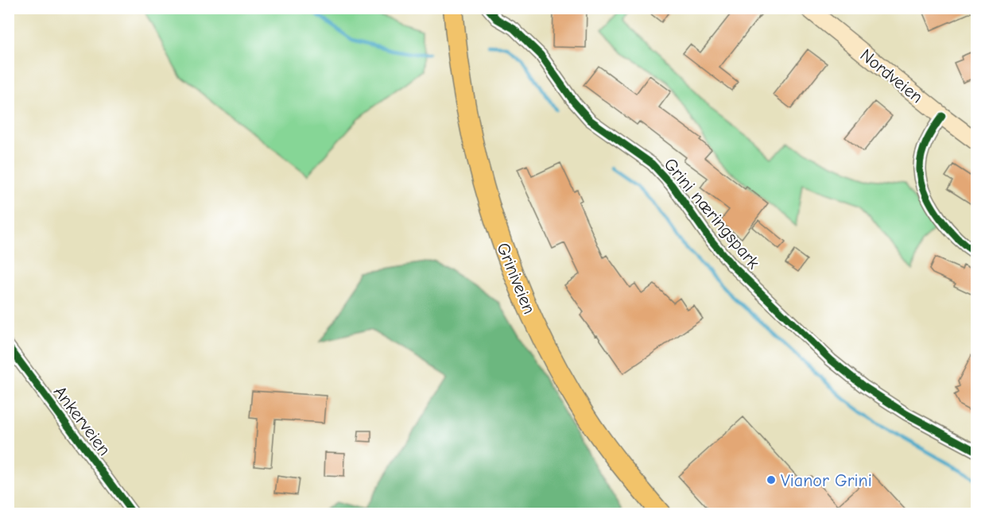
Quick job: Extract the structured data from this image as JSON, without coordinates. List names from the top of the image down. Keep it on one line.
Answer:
{"streets":{"main road":["Nordveien","Griniveien"],"street":["Grini næringspark","Ankerveien"]},"places":["Vianor Grini"]}
